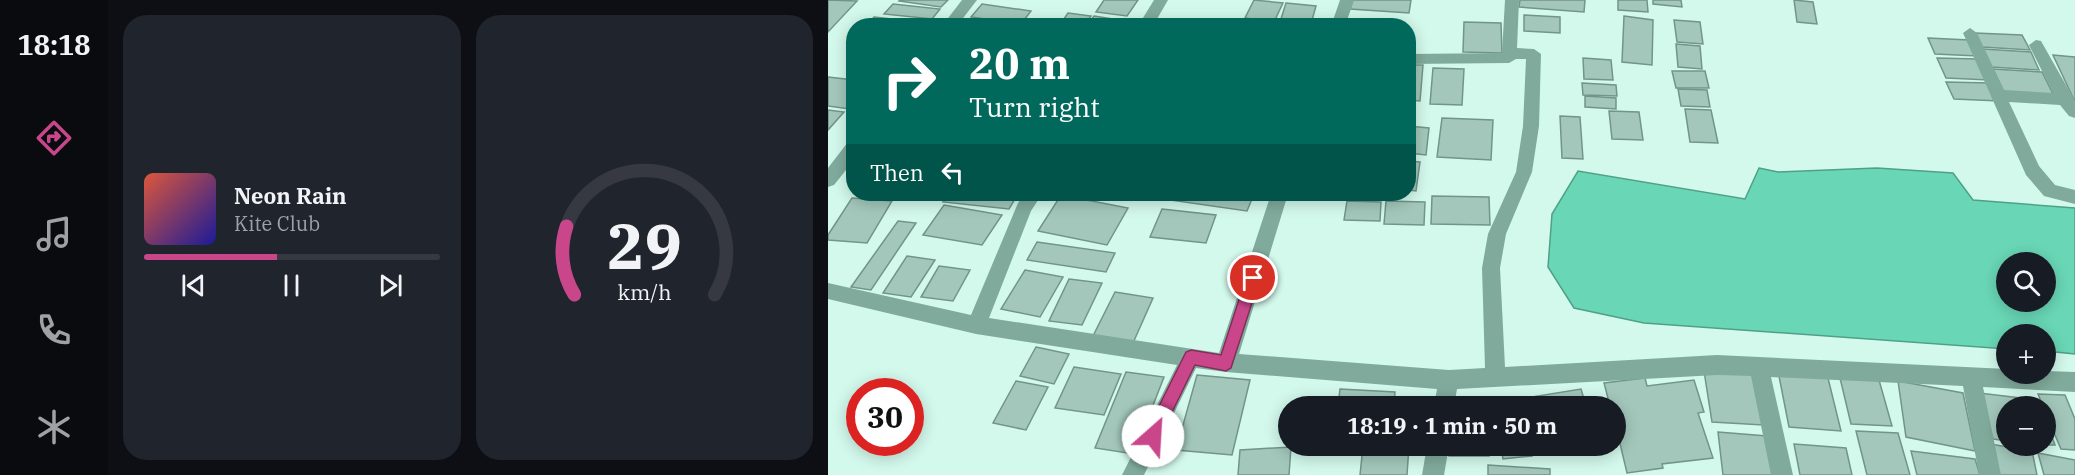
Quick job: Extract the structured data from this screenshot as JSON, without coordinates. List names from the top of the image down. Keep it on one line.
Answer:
{"page":{"tabs":"18:18","turn":["20 m","Turn right"],"then":"Then","song":["Neon Rain","Kite Club"],"map_buttons":["+","−"],"limit":"30","trip":"18:19 · 1 min · 50 m","gauge":["29","km/h"]}}
